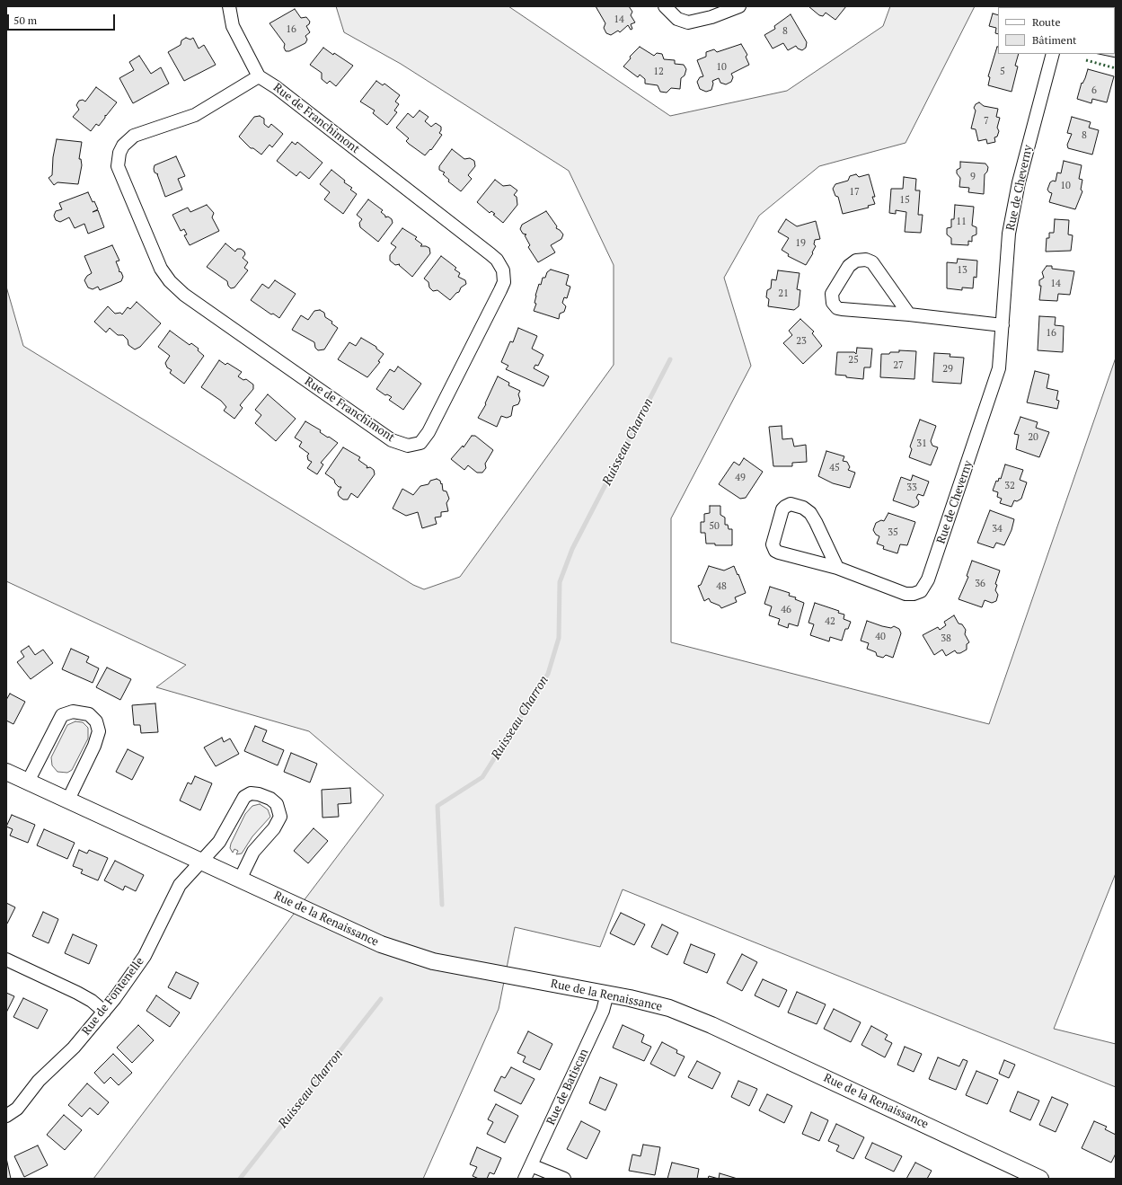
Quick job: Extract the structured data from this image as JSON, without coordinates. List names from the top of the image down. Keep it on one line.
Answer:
{"streets":{"street":["Rue de Franchimont","Rue de Cheverny","Rue de la Renaissance","Rue de Fontenelle","Rue de Batiscan"]},"crossings":[["Rue de la Renaissance","Rue de Fontenelle"],["Rue de la Renaissance","Rue de Batiscan"]],"water":["Ruisseau Charron"],"house_numbers":["14","16","8","10","12","5","6","7","8","9","10","17","15","11","19","13","14","21","16","23","25","27","29","20","31","45","49","32","33","50","34","35","36","48","46","42","40","38"],"legend":["Route","Bâtiment"],"scale_bar":"50 m"}
